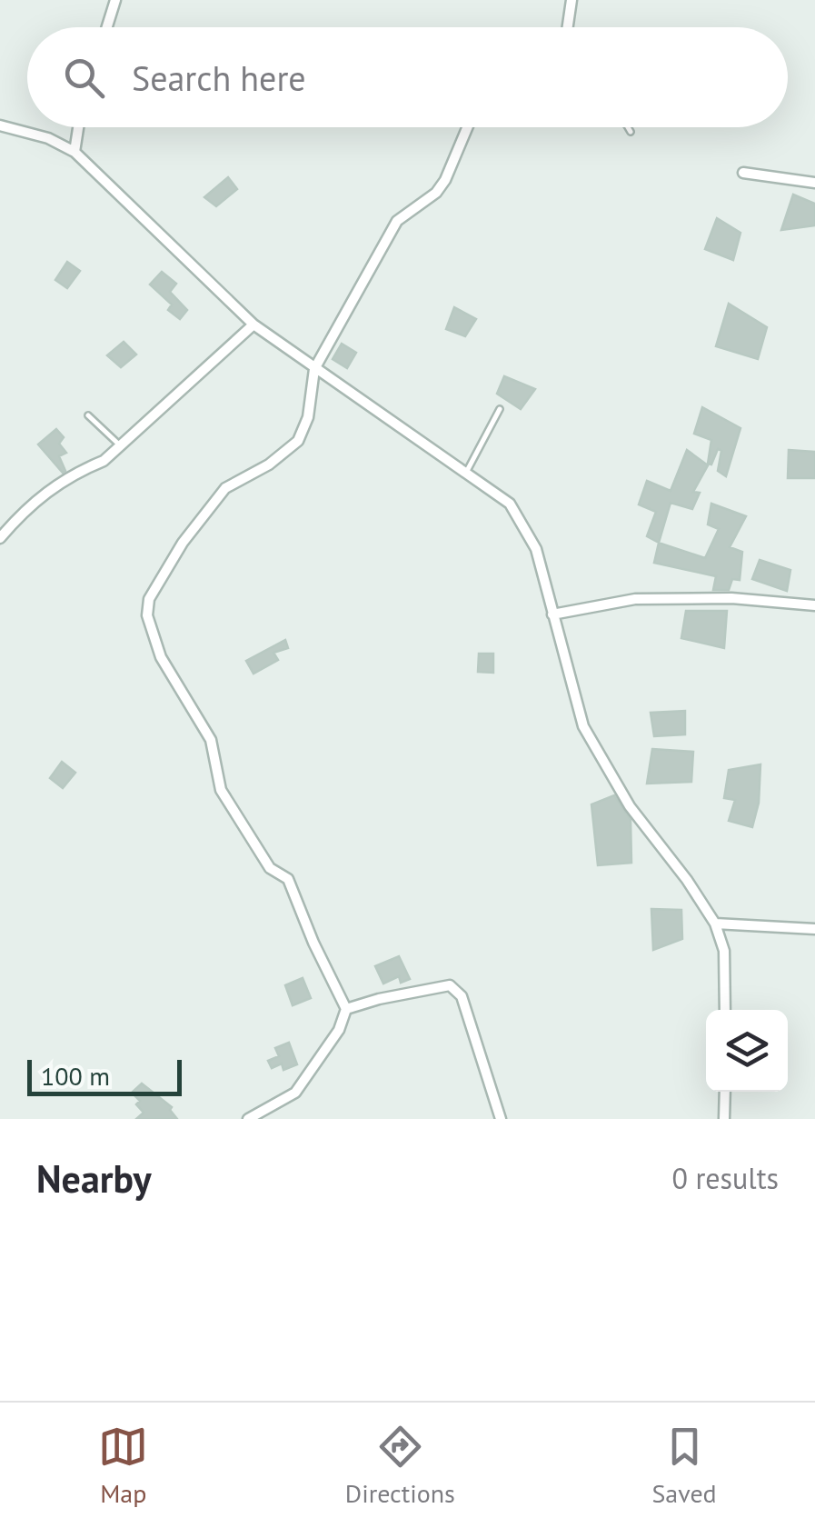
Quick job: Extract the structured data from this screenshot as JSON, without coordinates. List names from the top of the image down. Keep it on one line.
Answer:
{"scale_bar":"100 m","page":{"search":"Search here","scale":"100 m","heading":["Nearby","0 results"],"nav":["Map","Directions","Saved"]}}
